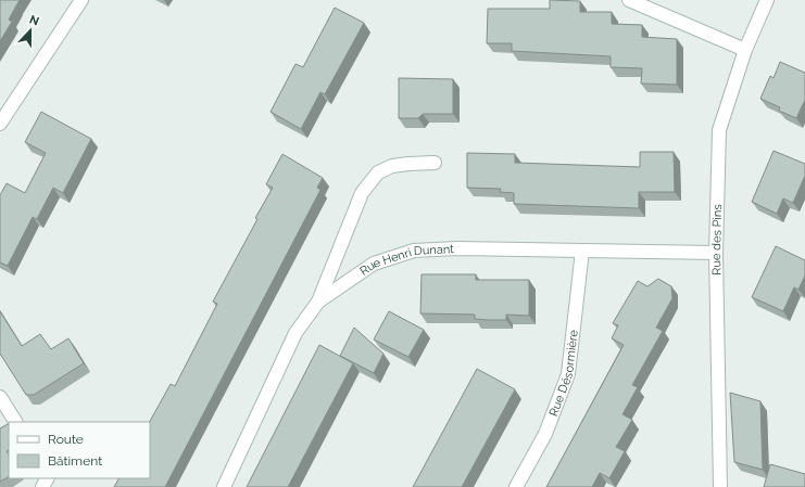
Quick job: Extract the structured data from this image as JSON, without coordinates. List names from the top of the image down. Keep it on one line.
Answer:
{"streets":{"street":["Rue des Pins","Rue Henri Dunant","Rue Désormière"]},"crossings":[["Rue des Pins","Rue Henri Dunant"],["Rue Henri Dunant","Rue Désormière"]],"legend":["Route","Bâtiment"],"north":"top"}
